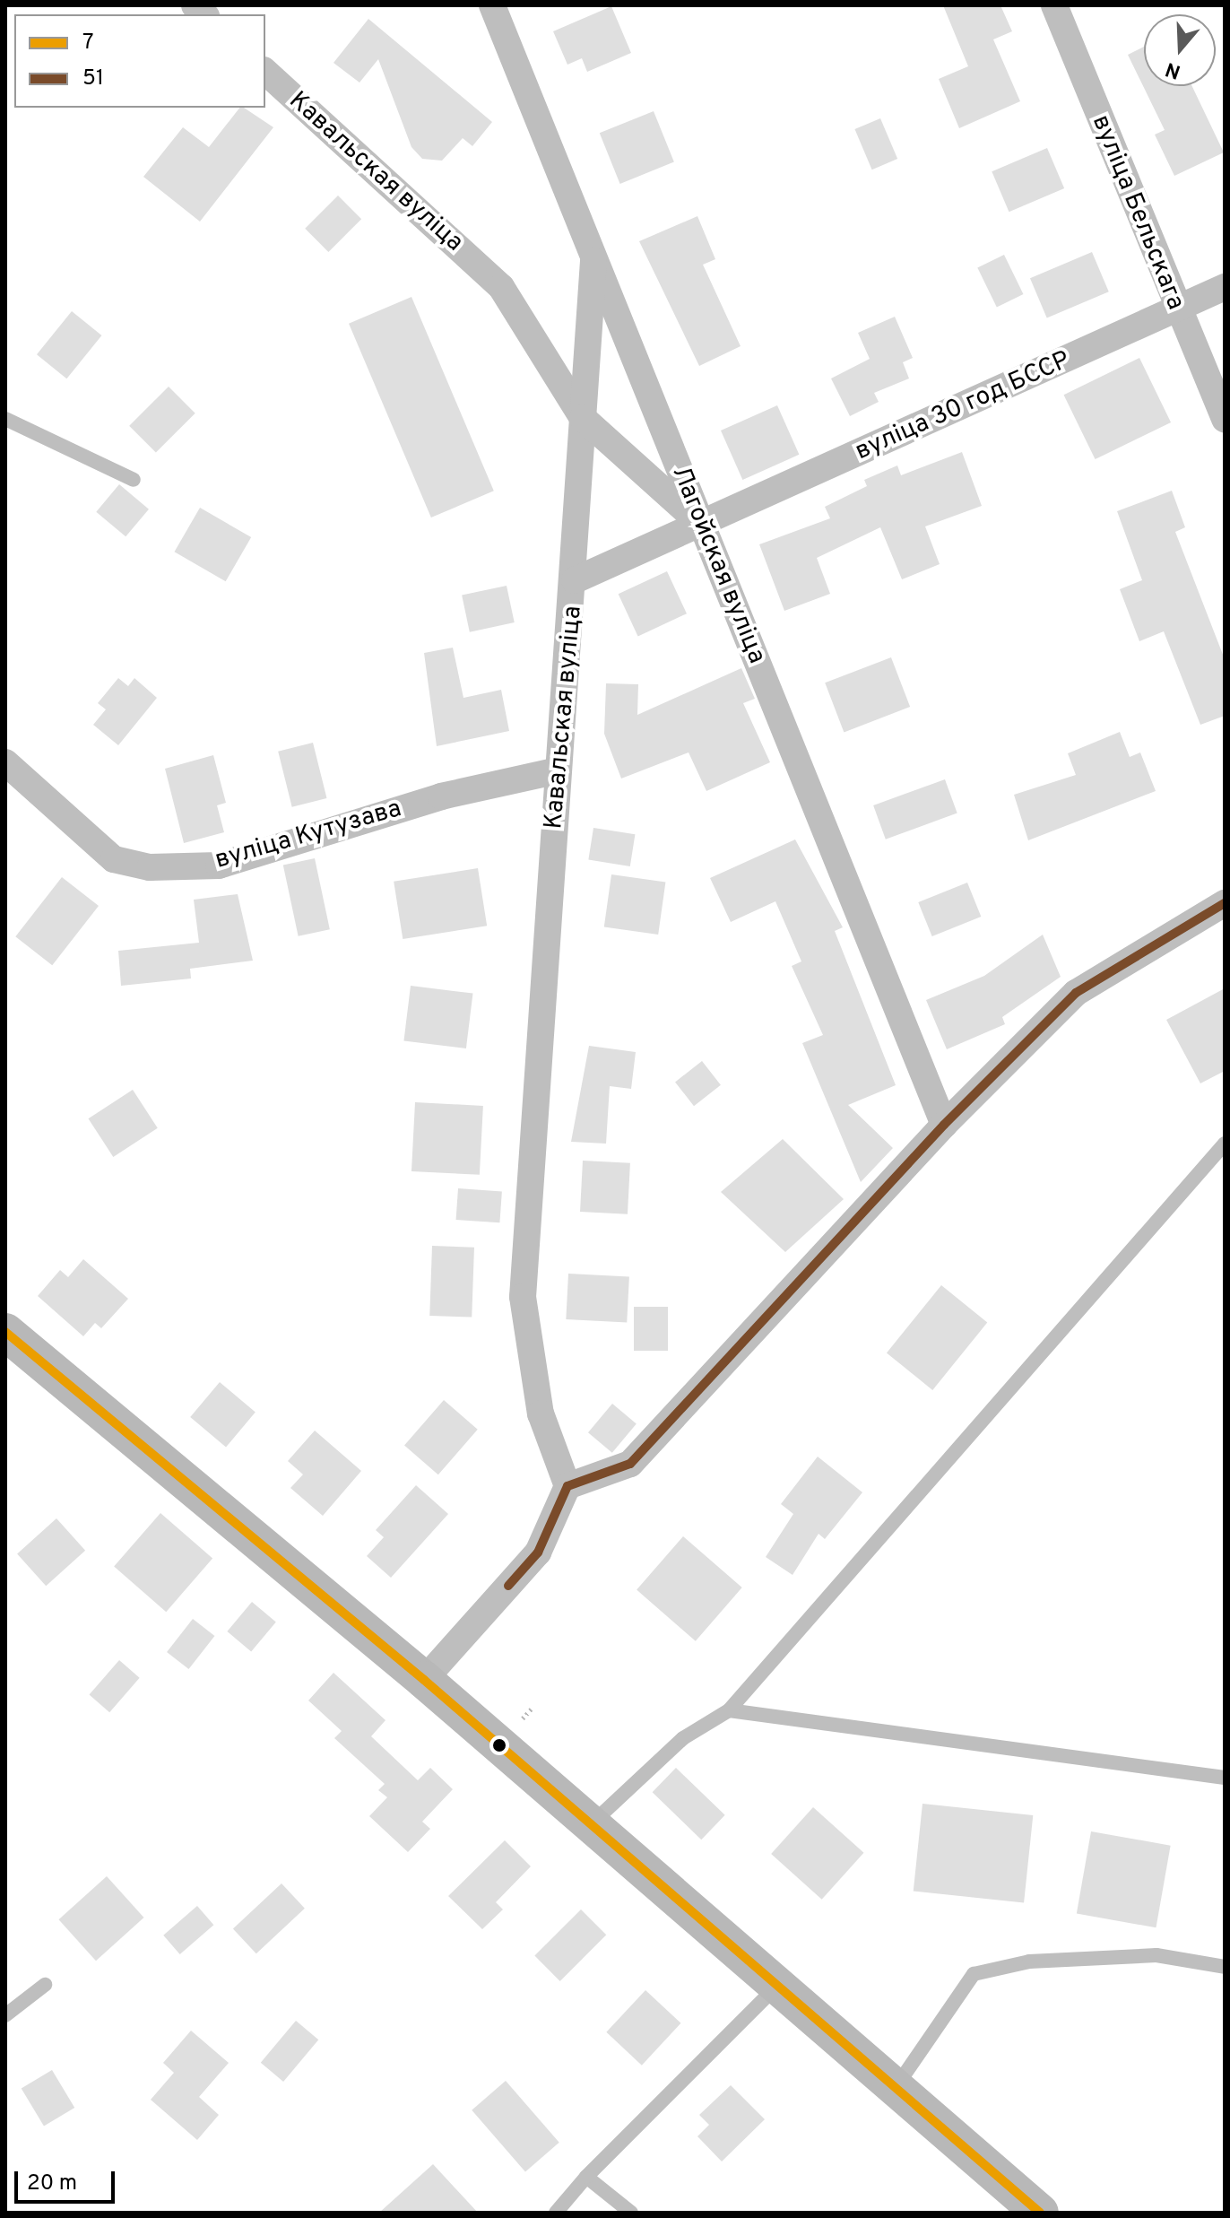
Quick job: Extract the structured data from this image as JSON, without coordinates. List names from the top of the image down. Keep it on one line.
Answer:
{"streets":{"street":["Кавальская вуліца","вуліца Бельскага","вуліца 30 год БССР","Лагойская вуліца","вуліца Кутузава"]},"crossings":[["Кавальская вуліца","вуліца 30 год БССР"],["Кавальская вуліца","вуліца Кутузава"],["вуліца Бельскага","вуліца 30 год БССР"],["вуліца 30 год БССР","Лагойская вуліца"]],"lines":["transit line 51","transit line 7"],"legend":["7","51"],"scale_bar":"20 m","north":"bottom"}
